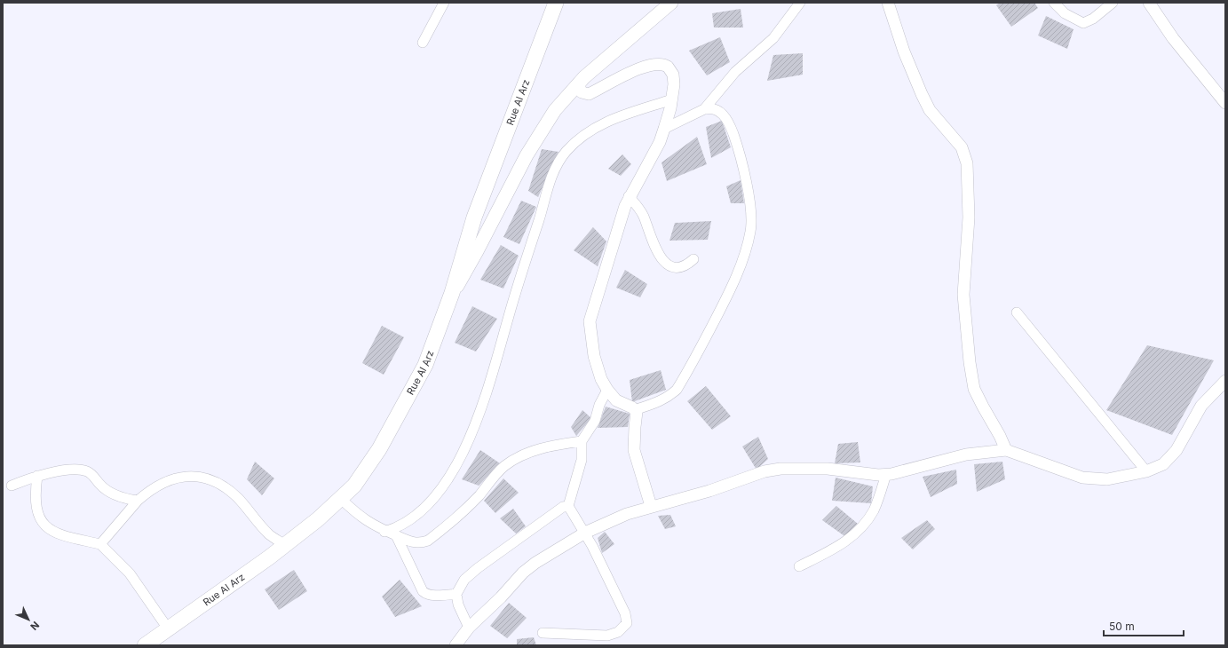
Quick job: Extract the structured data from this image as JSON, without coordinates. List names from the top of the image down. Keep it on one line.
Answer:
{"streets":{"main road":["Rue Al Arz"]},"scale_bar":"50 m","north":"bottom right"}
